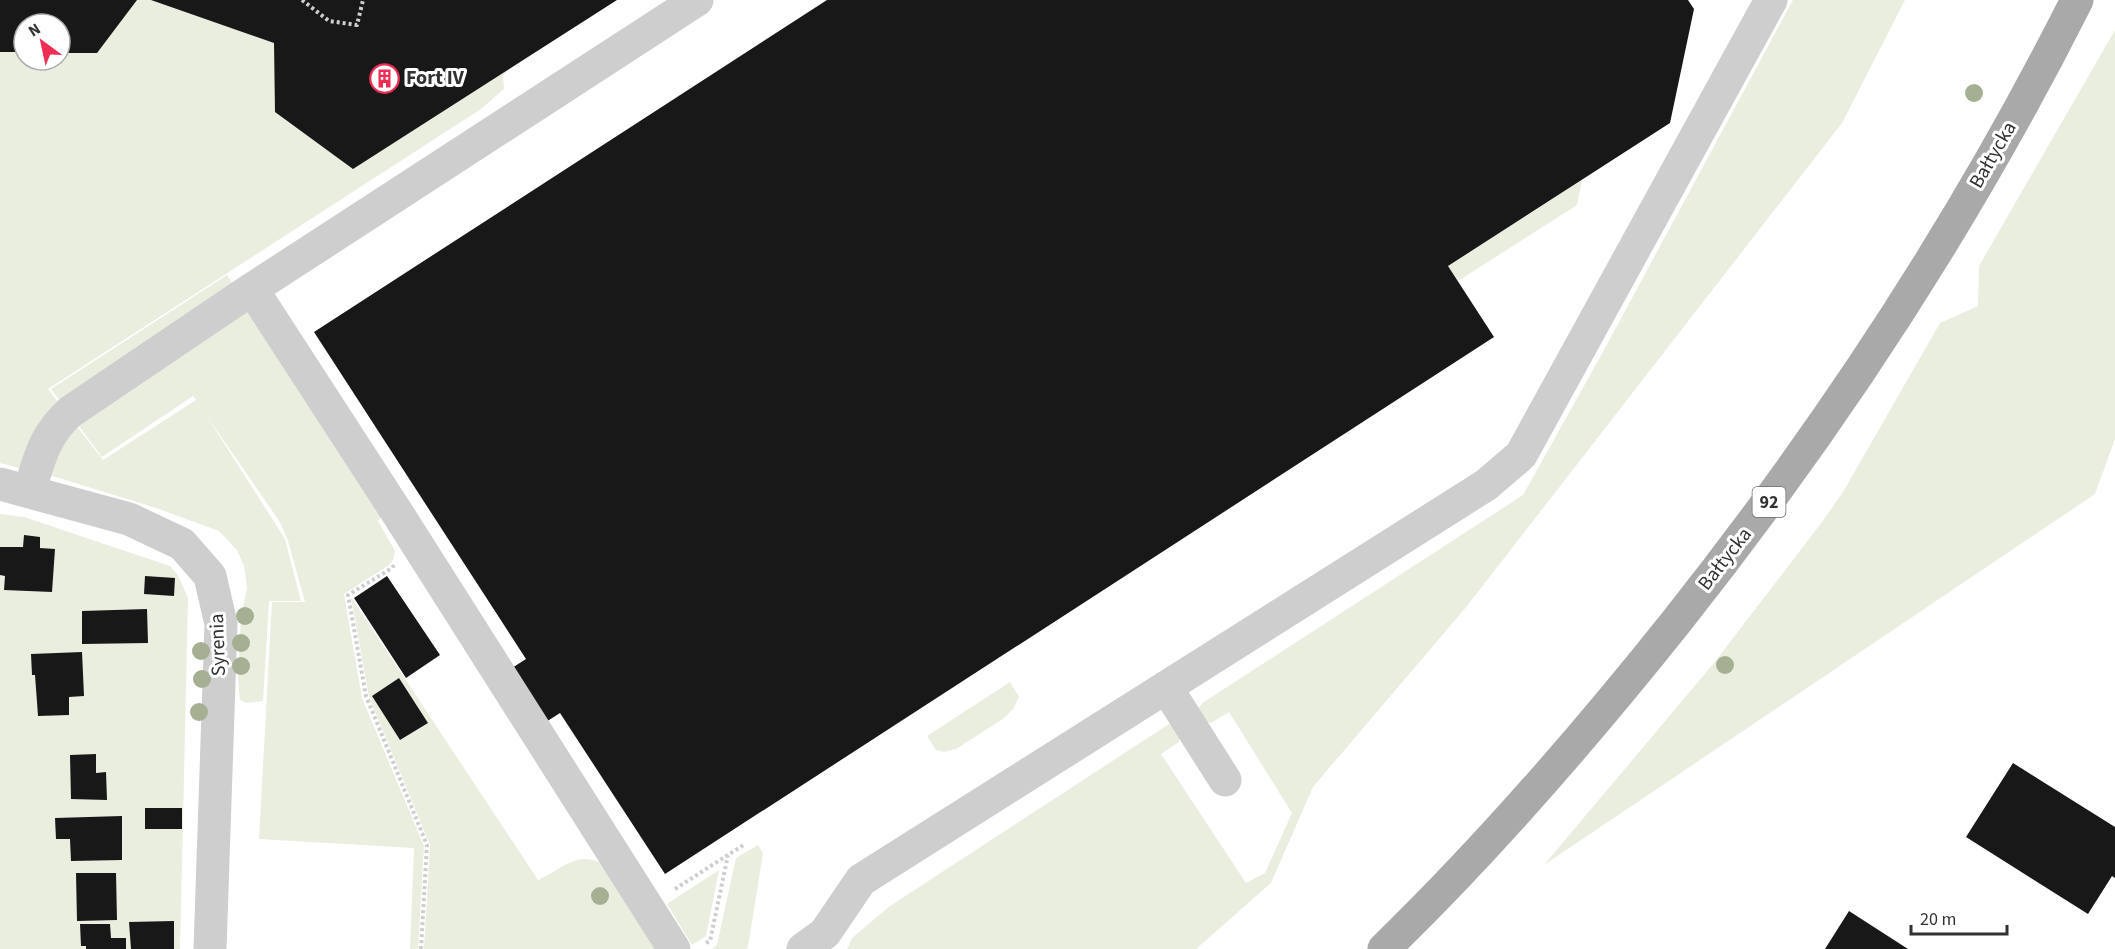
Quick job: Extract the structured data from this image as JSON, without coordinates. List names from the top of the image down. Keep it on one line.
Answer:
{"streets":{"main road":["Bałtycka","92"],"street":["Syrenia"]},"places":{"building":["Fort IV"]},"scale_bar":"20 m","north":"top left"}
